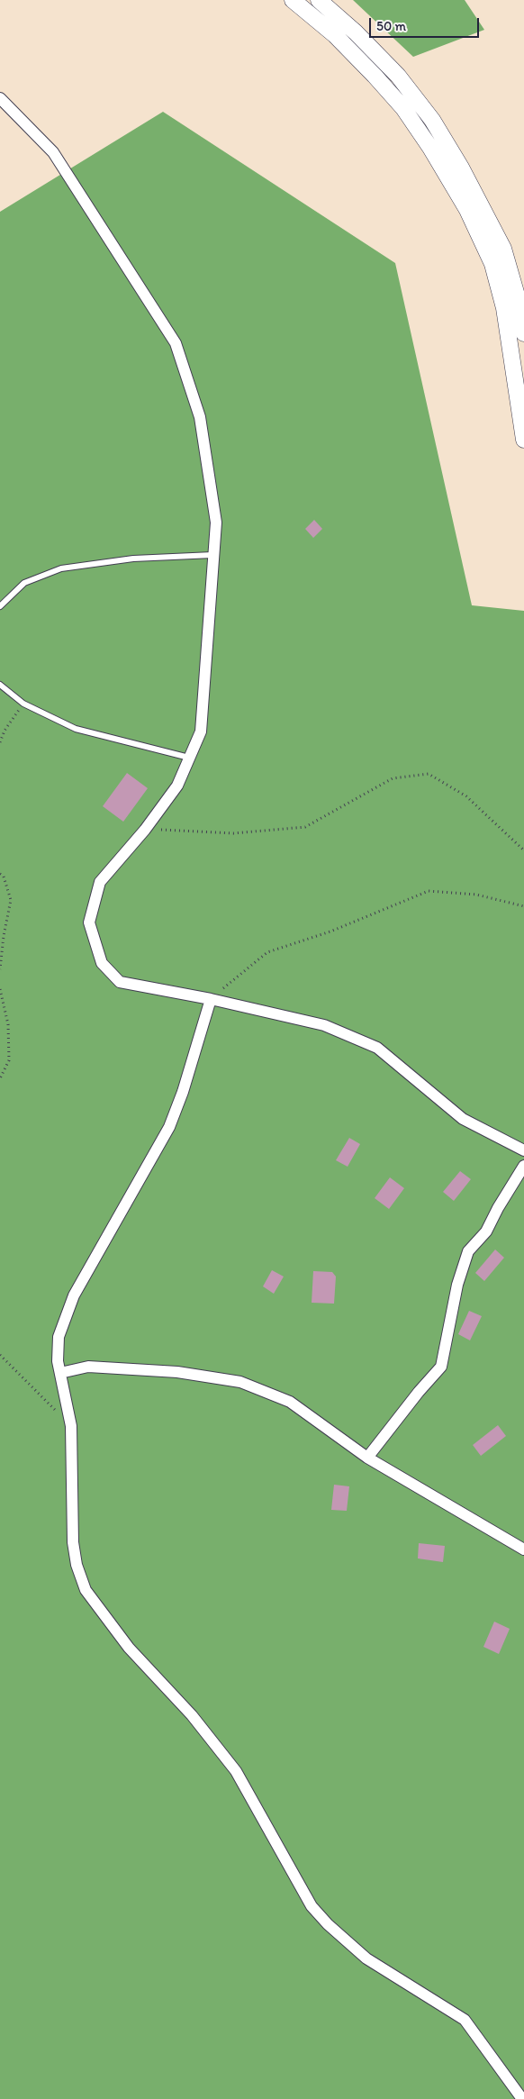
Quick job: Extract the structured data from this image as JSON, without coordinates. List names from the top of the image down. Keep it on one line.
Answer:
{"scale_bar":"50 m"}
